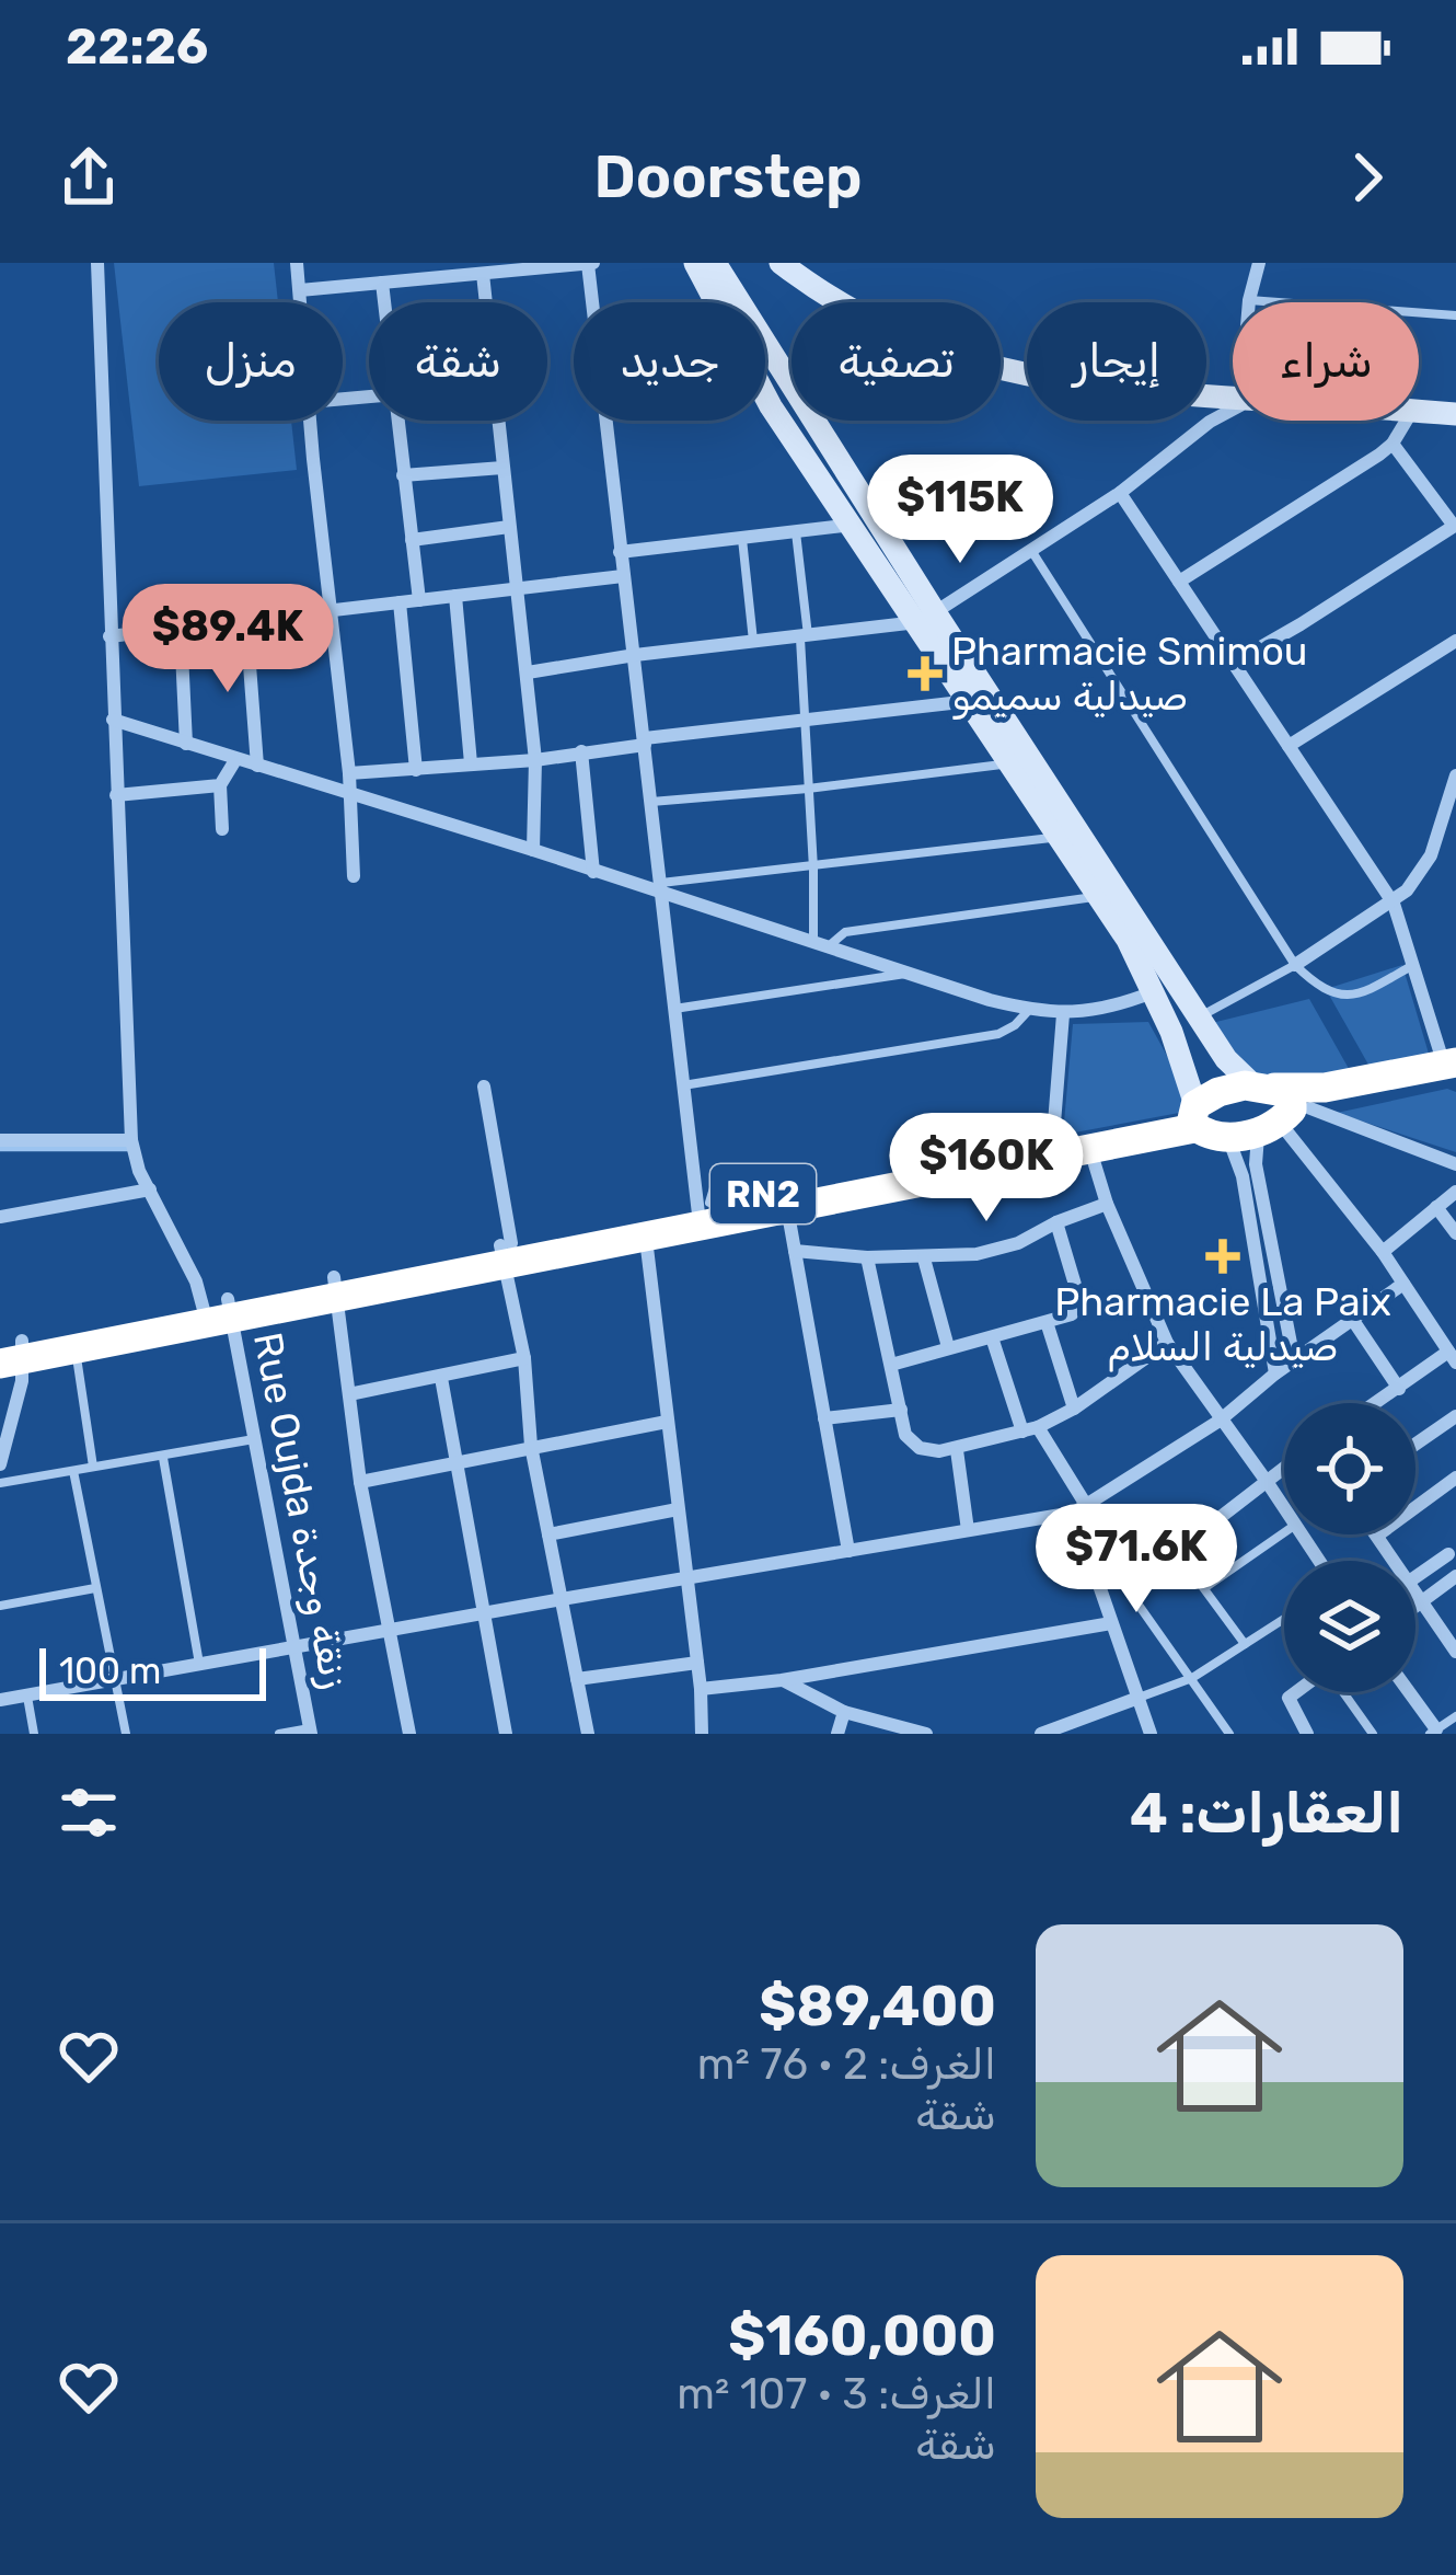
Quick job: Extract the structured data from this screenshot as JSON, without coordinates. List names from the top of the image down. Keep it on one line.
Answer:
{"streets":{"highway":["RN2"],"street":["Rue Oujda زنقة وجدة"]},"crossings":[["RN2","Rue Oujda زنقة وجدة"]],"places":{"health":["Pharmacie Smimou صيدلية سميمو","Pharmacie La Paix صيدلية السلام"]},"scale_bar":"100 m","page":{"status":"22:26","header":"Doorstep","chip":["شراء","إيجار","تصفية","جديد","شقة","منزل"],"price":["$115K","$89.4K","$160K","$71.6K"],"scale":"100 m","heading":"العقارات: 4","list":[{"name":"$89,400","note":"الغرف: 2 · 76 m² · شقة"},{"name":"$160,000","note":"الغرف: 3 · 107 m² · شقة"}]}}
